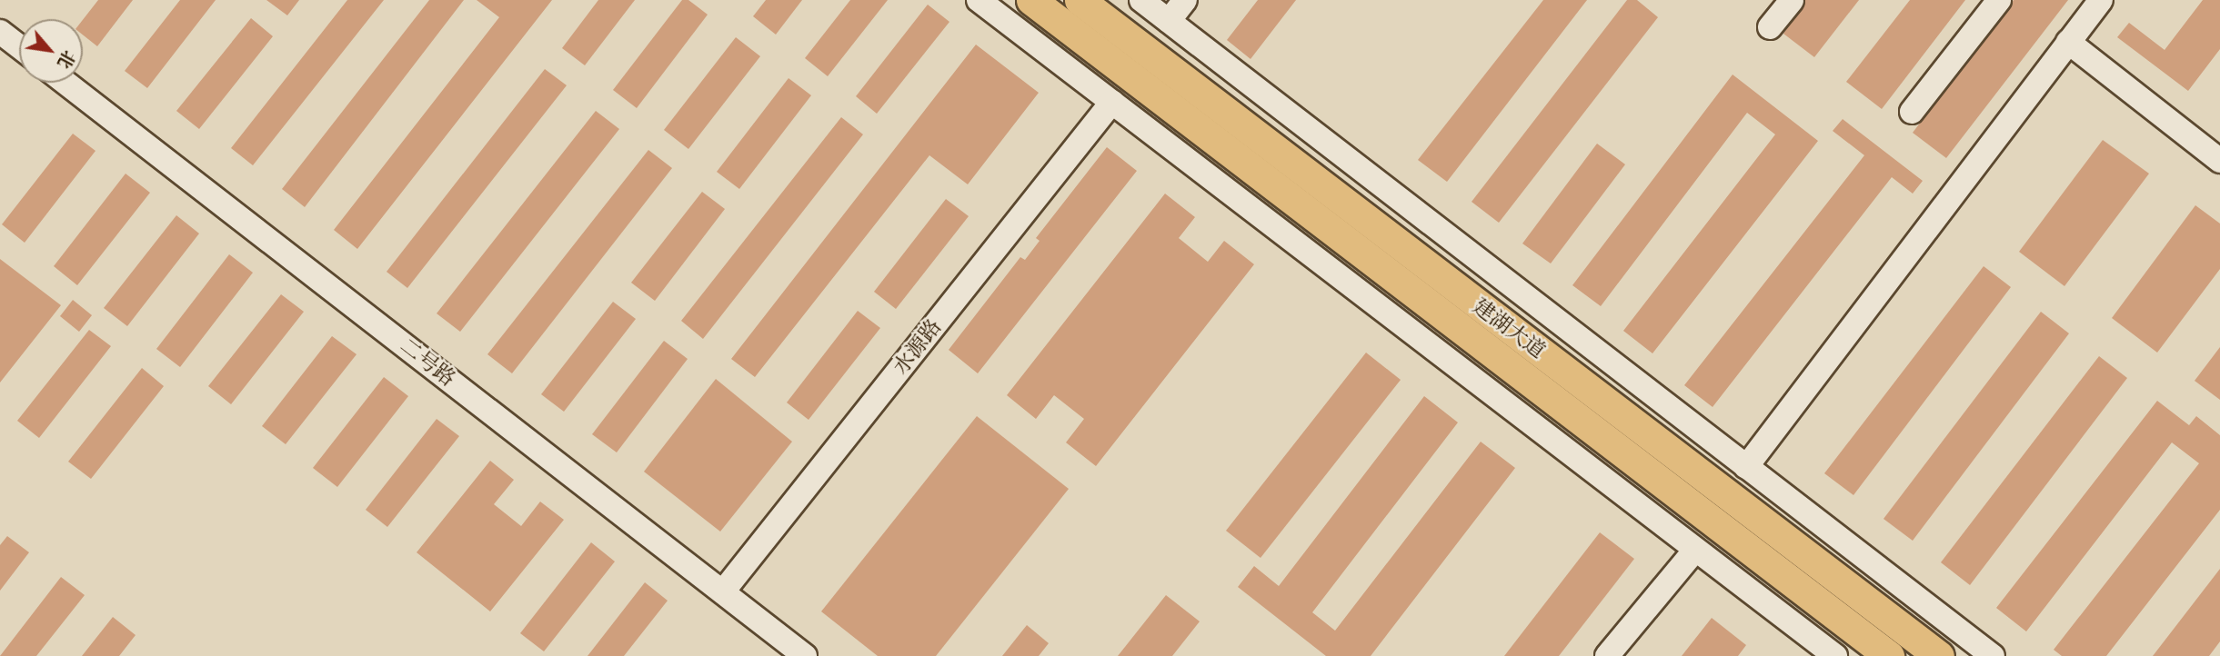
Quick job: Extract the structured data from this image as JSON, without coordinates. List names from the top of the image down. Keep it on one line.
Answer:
{"streets":{"main road":["建湖大道"],"street":["水源路","二号路"]},"crossings":[["水源路","二号路"]],"north":"bottom right"}
